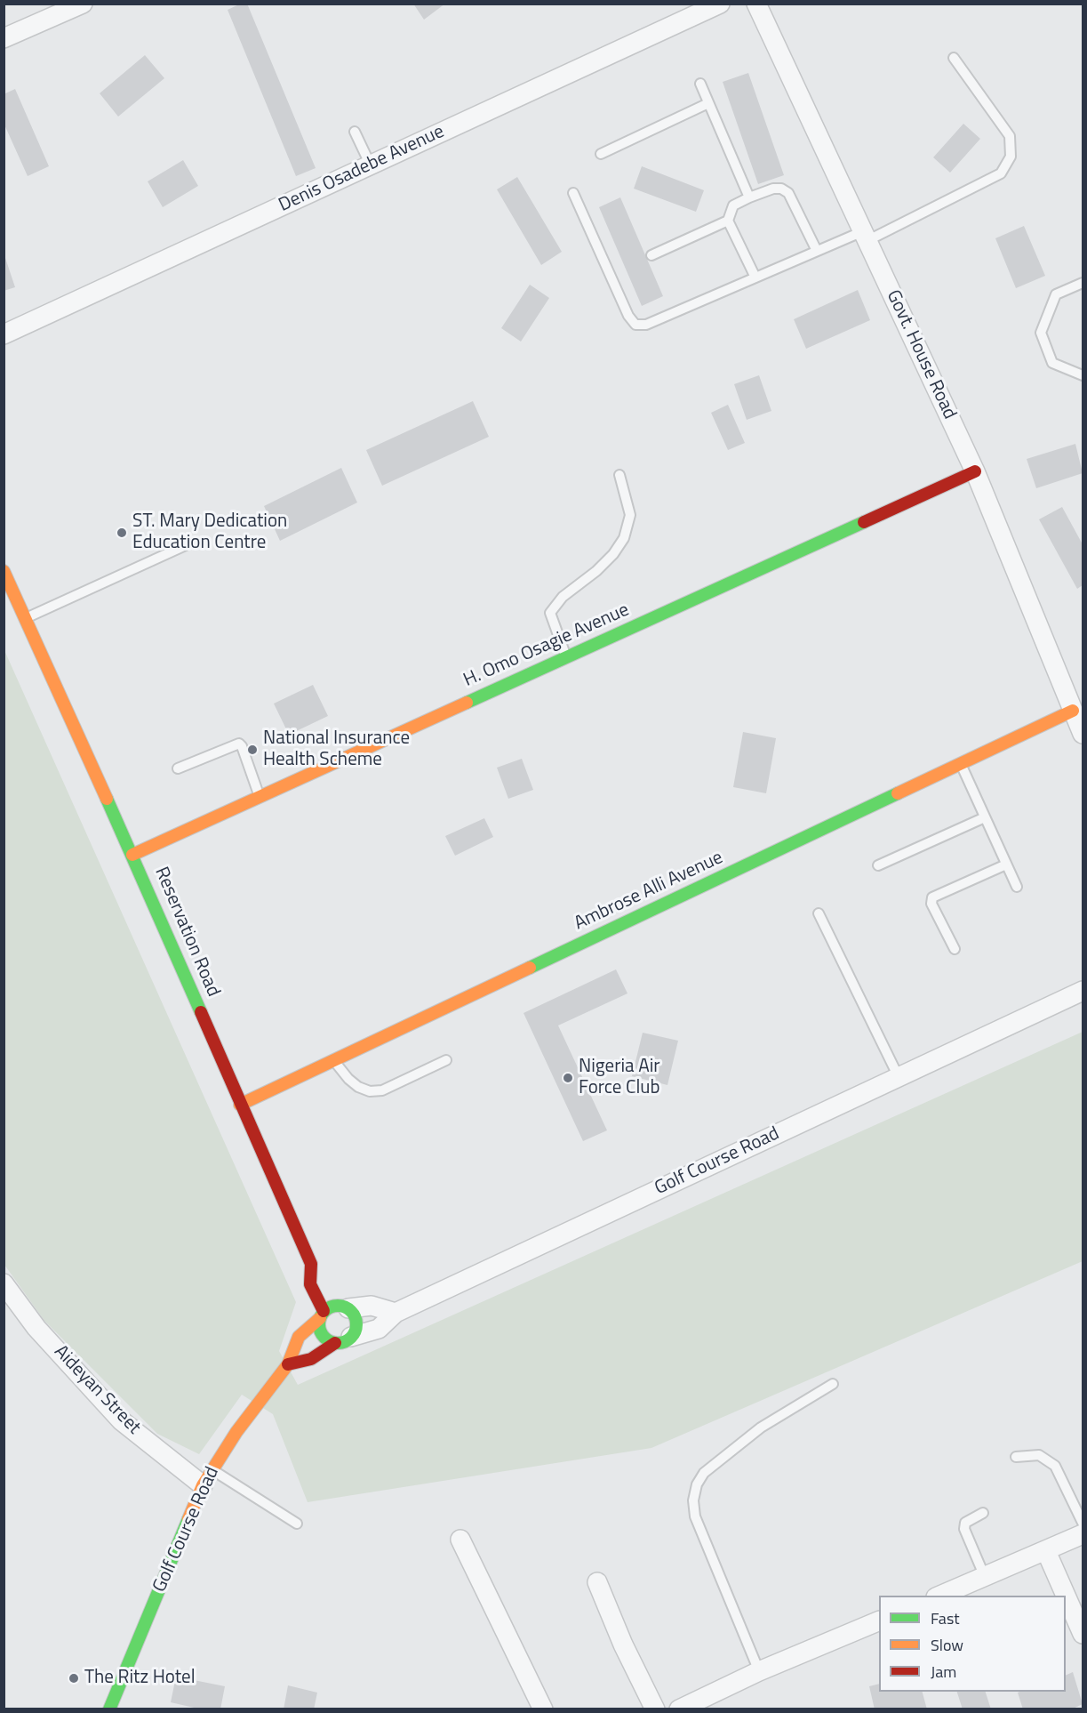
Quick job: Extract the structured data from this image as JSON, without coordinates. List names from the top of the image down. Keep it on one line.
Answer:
{"streets":{"street":["Denis Osadebe Avenue","Govt. House Road","H. Omo Osagie Avenue","Ambrose Alli Avenue","Reservation Road","Golf Course Road","Aideyan Street"]},"crossings":[["Govt. House Road","H. Omo Osagie Avenue"],["Govt. House Road","Ambrose Alli Avenue"],["H. Omo Osagie Avenue","Reservation Road"],["Ambrose Alli Avenue","Reservation Road"],["Reservation Road","Golf Course Road"],["Golf Course Road","Aideyan Street"]],"places":["ST. Mary Dedication Education Centre","National Insurance Health Scheme","Nigeria Air Force Club","The Ritz Hotel"],"legend":["Fast","Slow","Jam"]}
